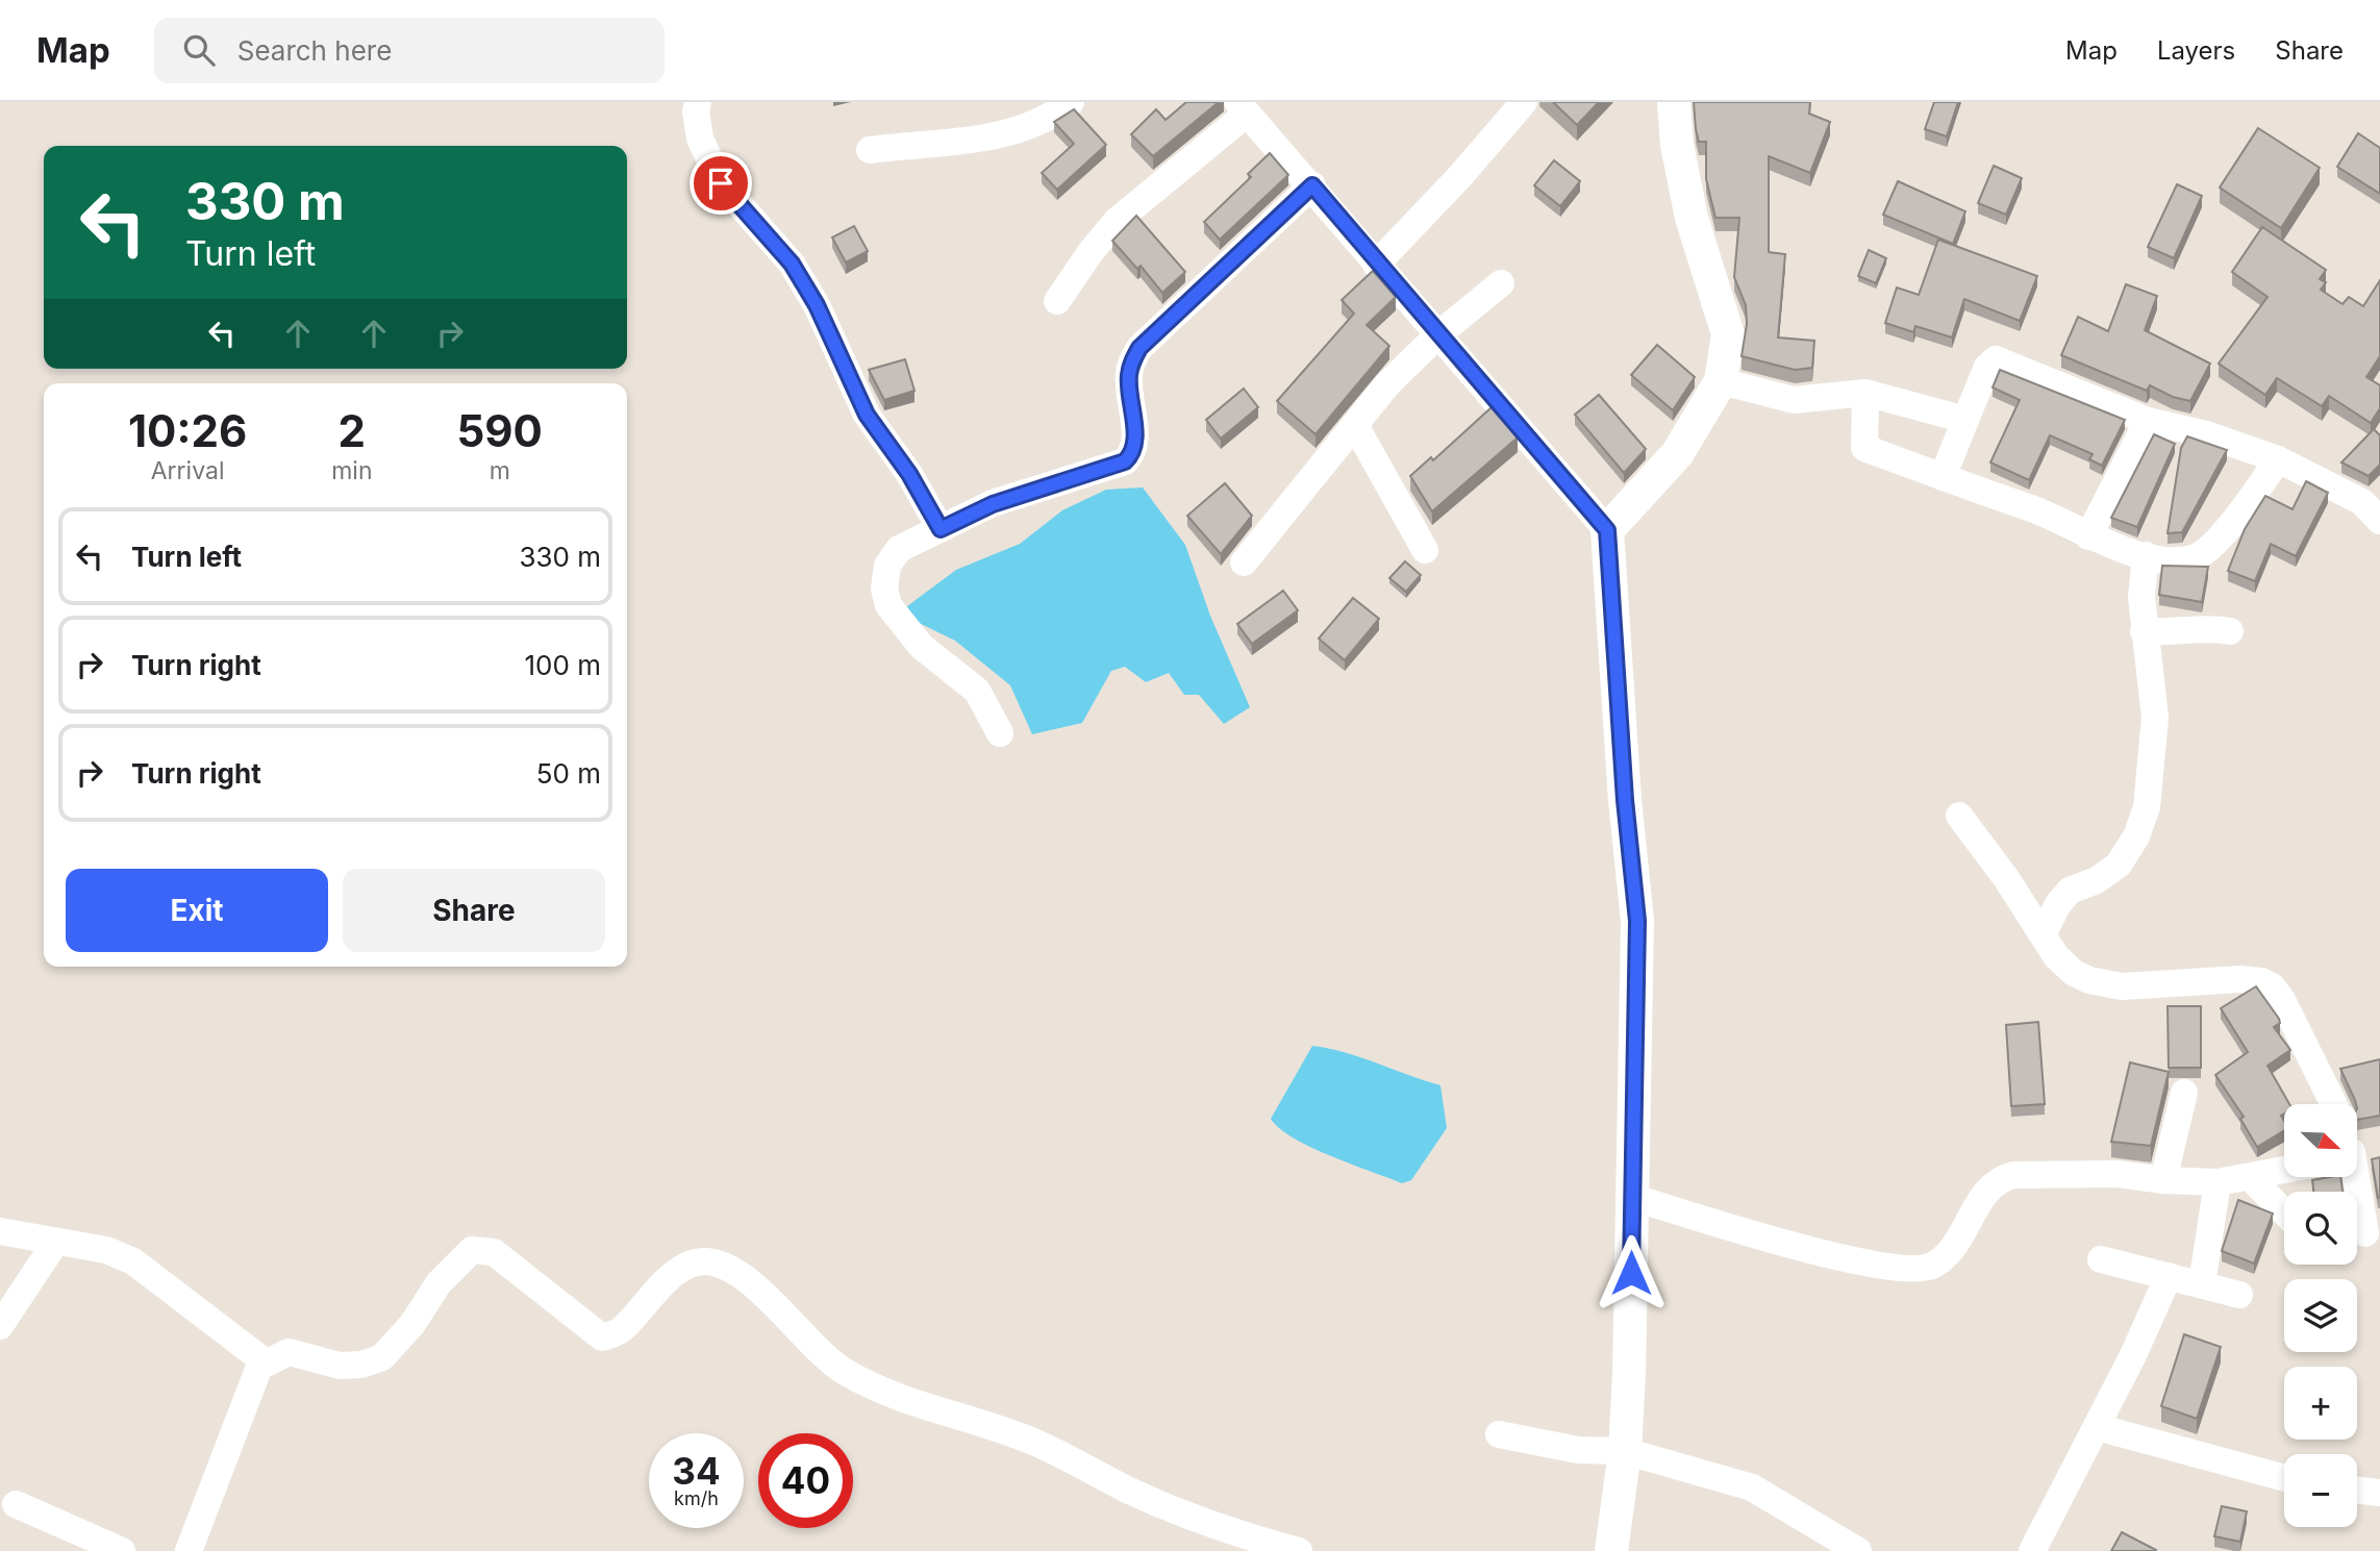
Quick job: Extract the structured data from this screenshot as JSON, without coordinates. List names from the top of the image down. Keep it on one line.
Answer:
{"north":"bottom right","page":{"header":"Map","search":"Search here","nav":["Map","Layers","Share"],"turn":["330 m","Turn left"],"eta":["10:26","Arrival","2","min","590","m"],"list":[{"name":"Turn left","value":"330 m"},{"name":"Turn right","value":"100 m"},{"name":"Turn right","value":"50 m"}],"buttons":["Exit","Share"],"map_buttons":["+","−"],"speed":"34 km/h","limit":"40"}}
